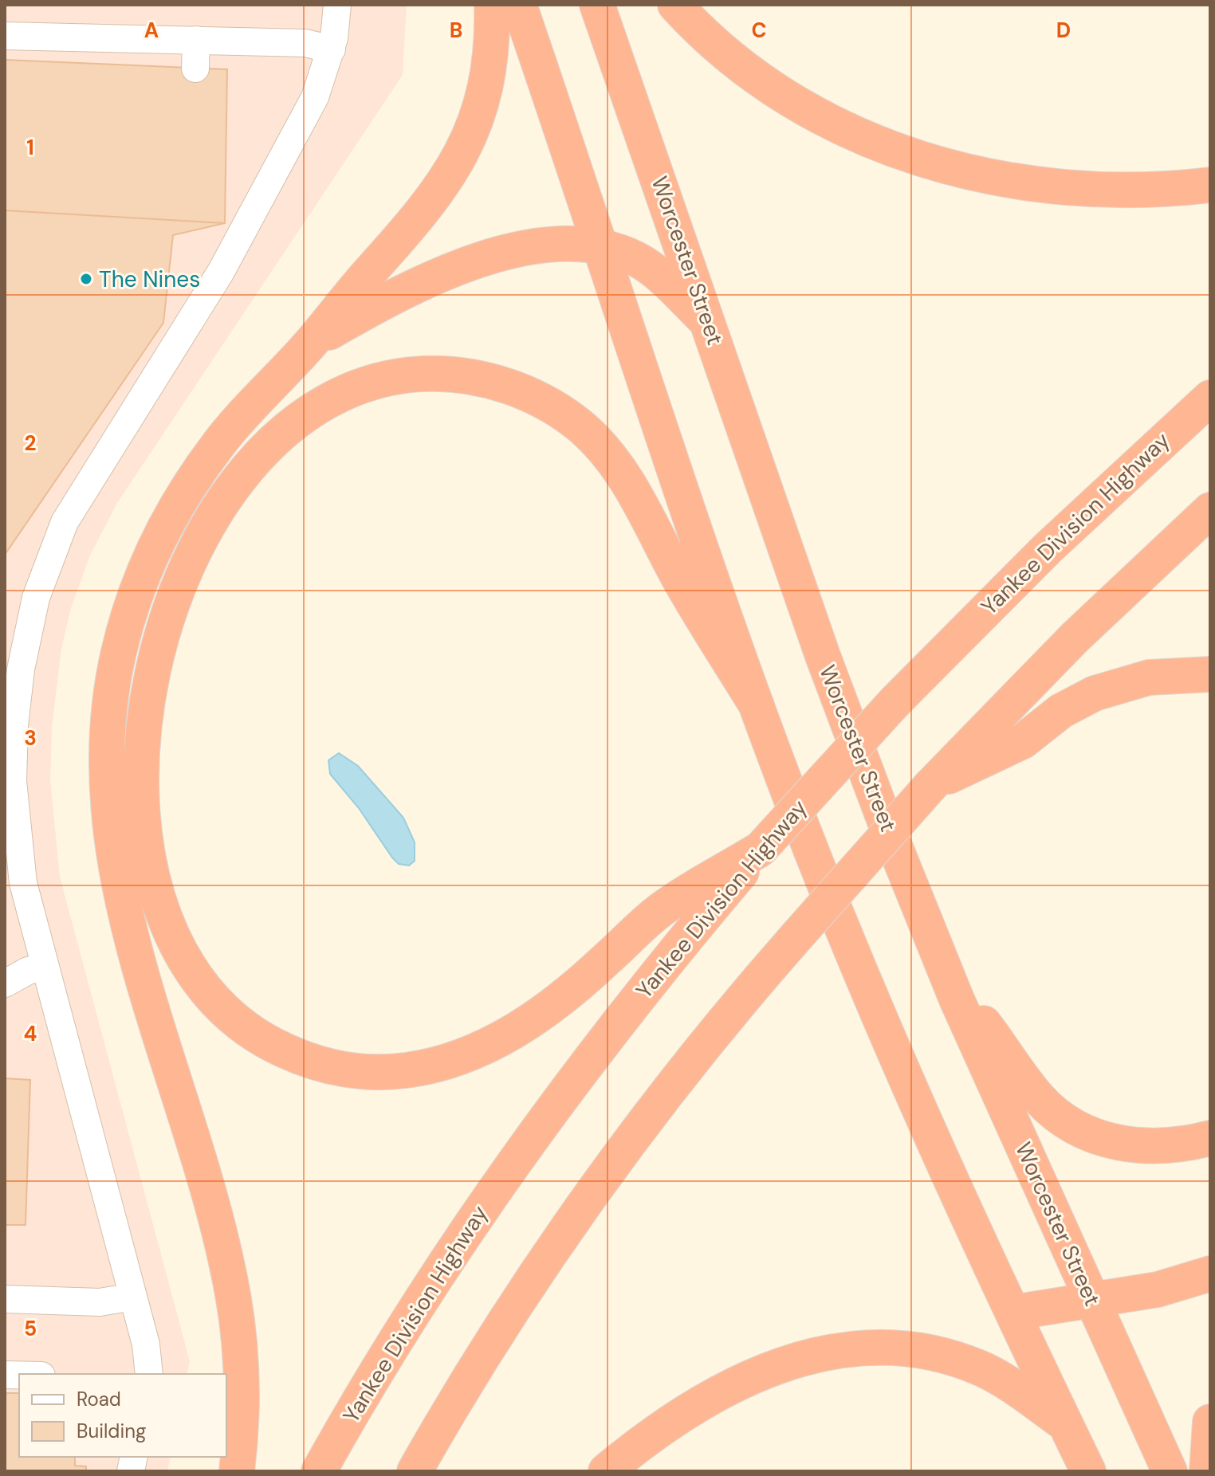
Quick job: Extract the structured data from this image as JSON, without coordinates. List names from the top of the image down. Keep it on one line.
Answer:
{"streets":{"highway":["Worcester Street","Yankee Division Highway"]},"places":["The Nines"],"legend":["Road","Building"],"grid":{"columns":["A","B","C","D"],"rows":["1","2","3","4","5"]}}
